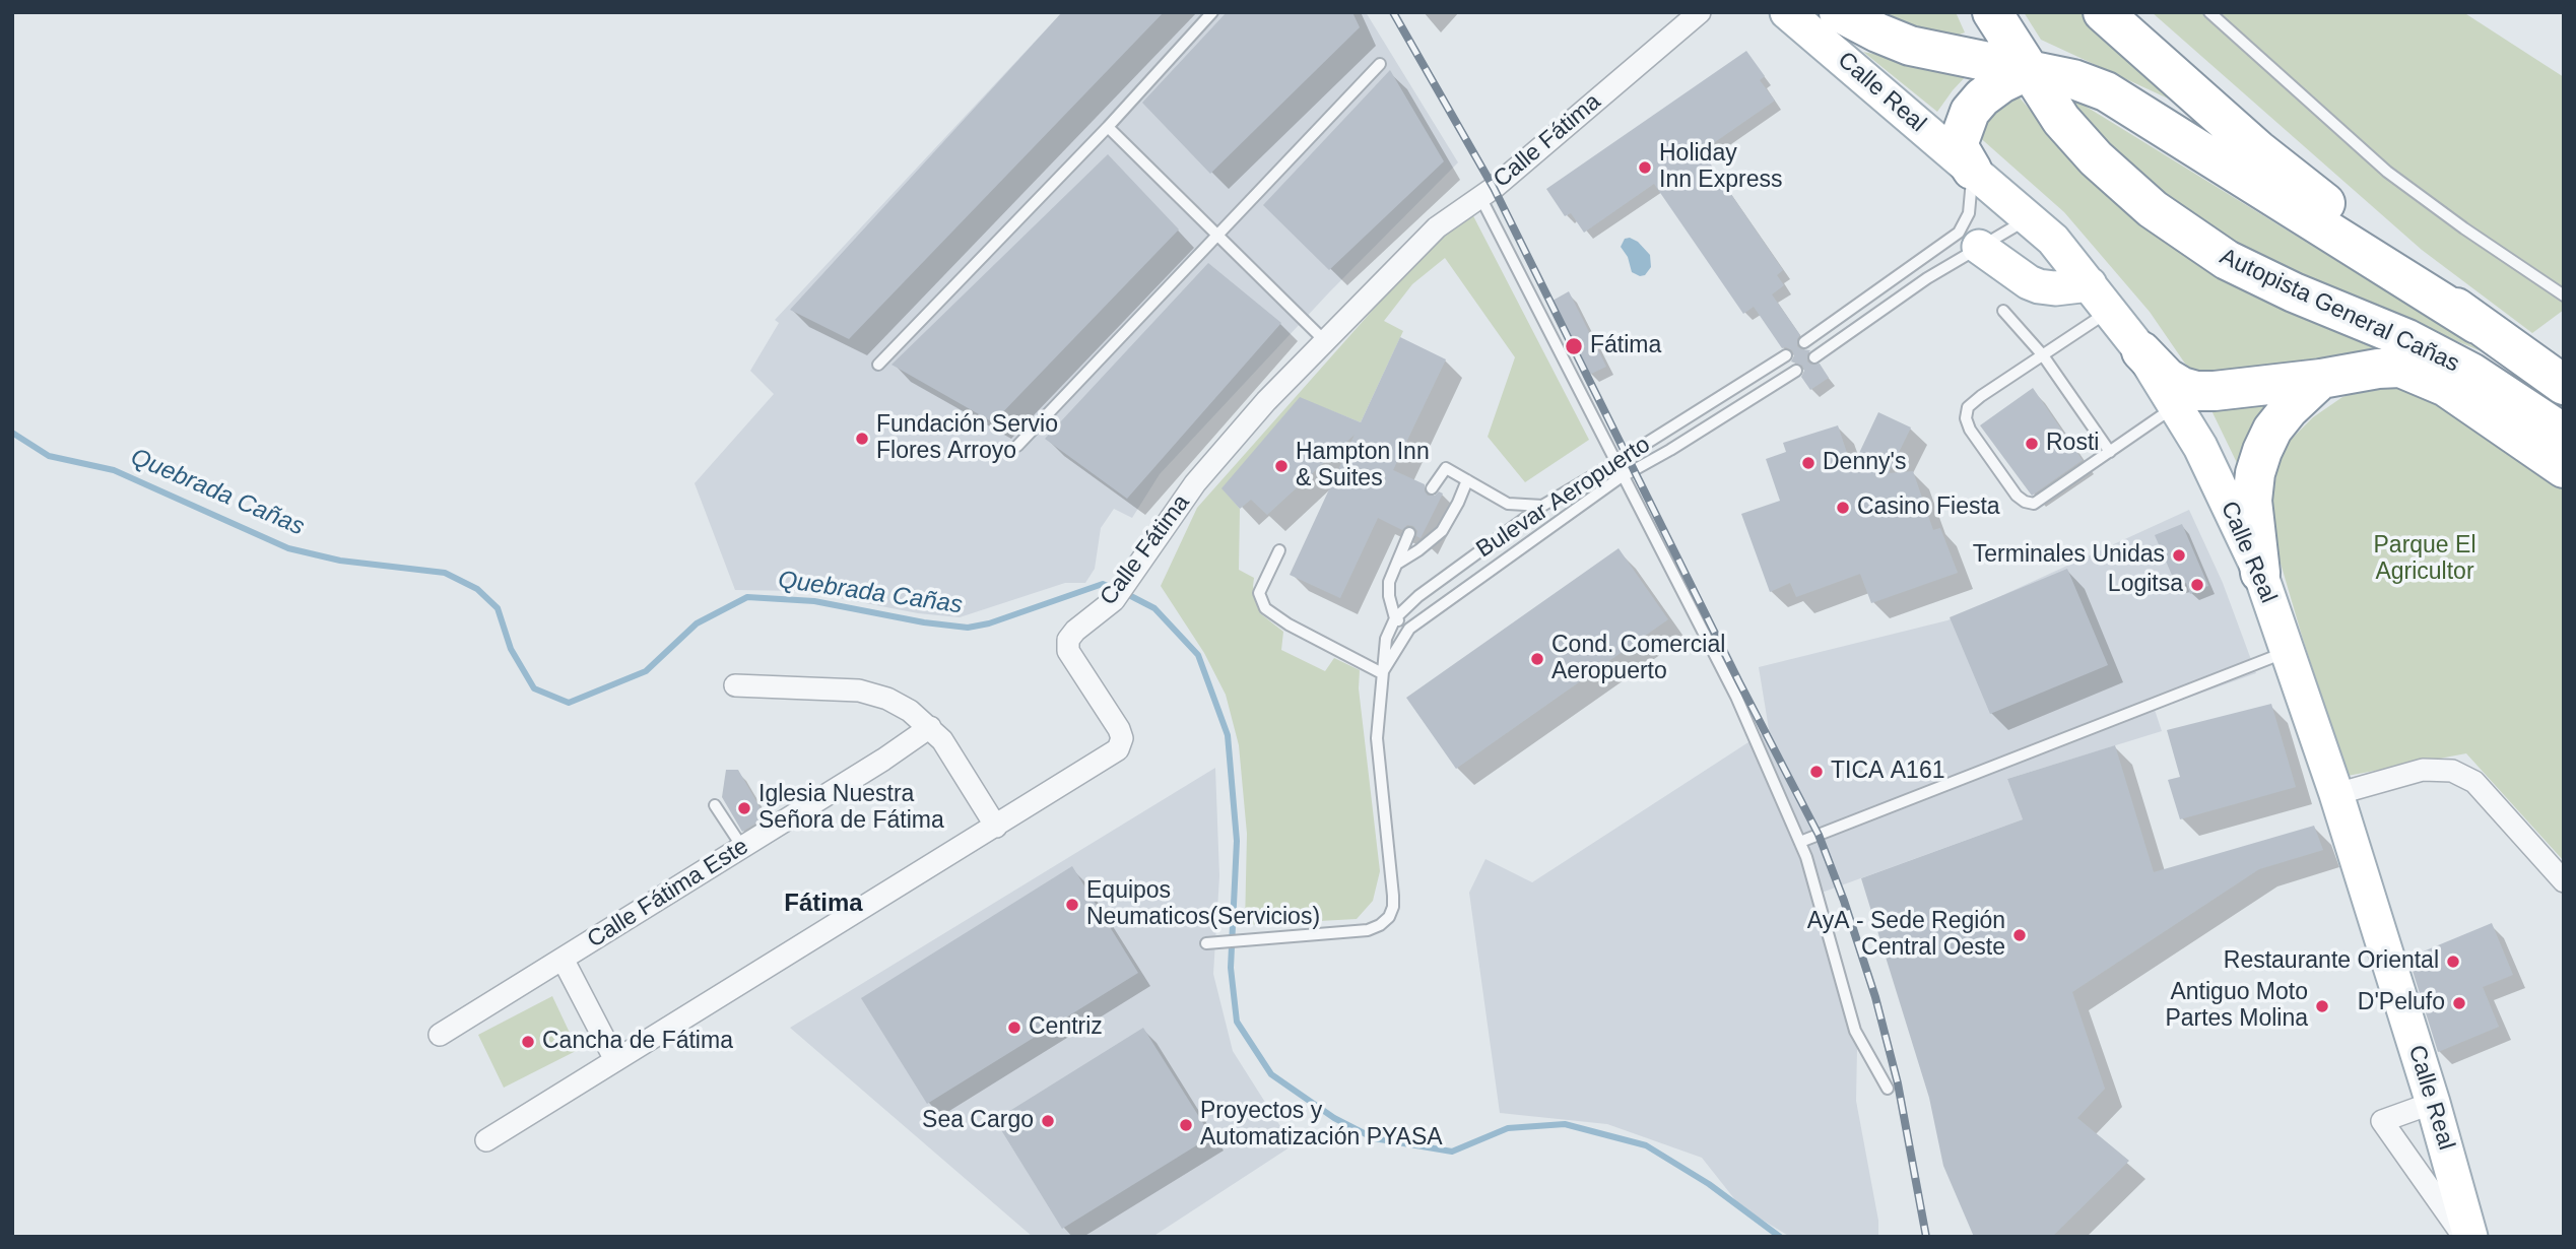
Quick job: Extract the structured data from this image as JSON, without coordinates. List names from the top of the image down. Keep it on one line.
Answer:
{"streets":{"highway":["Autopista General Cañas"],"main road":["Calle Real"],"street":["Calle Fátima","Calle Fátima Este"],"lane":["Bulevar Aeropuerto"]},"districts":["Fátima"],"water":["Quebrada Cañas"],"parks":["Parque El Agricultor"],"places":["Holiday Inn Express","Fátima","Fundación Servio Flores Arroyo","Rosti","Denny's","Hampton Inn & Suites","Casino Fiesta","Terminales Unidas","Logitsa","Cond. Comercial Aeropuerto","TICA A161","Iglesia Nuestra Señora de Fátima","Equipos Neumaticos(Servicios)","AyA - Sede Región Central Oeste","Restaurante Oriental","D'Pelufo","Antiguo Moto Partes Molina","Centriz","Cancha de Fátima","Sea Cargo","Proyectos y Automatización PYASA"]}
